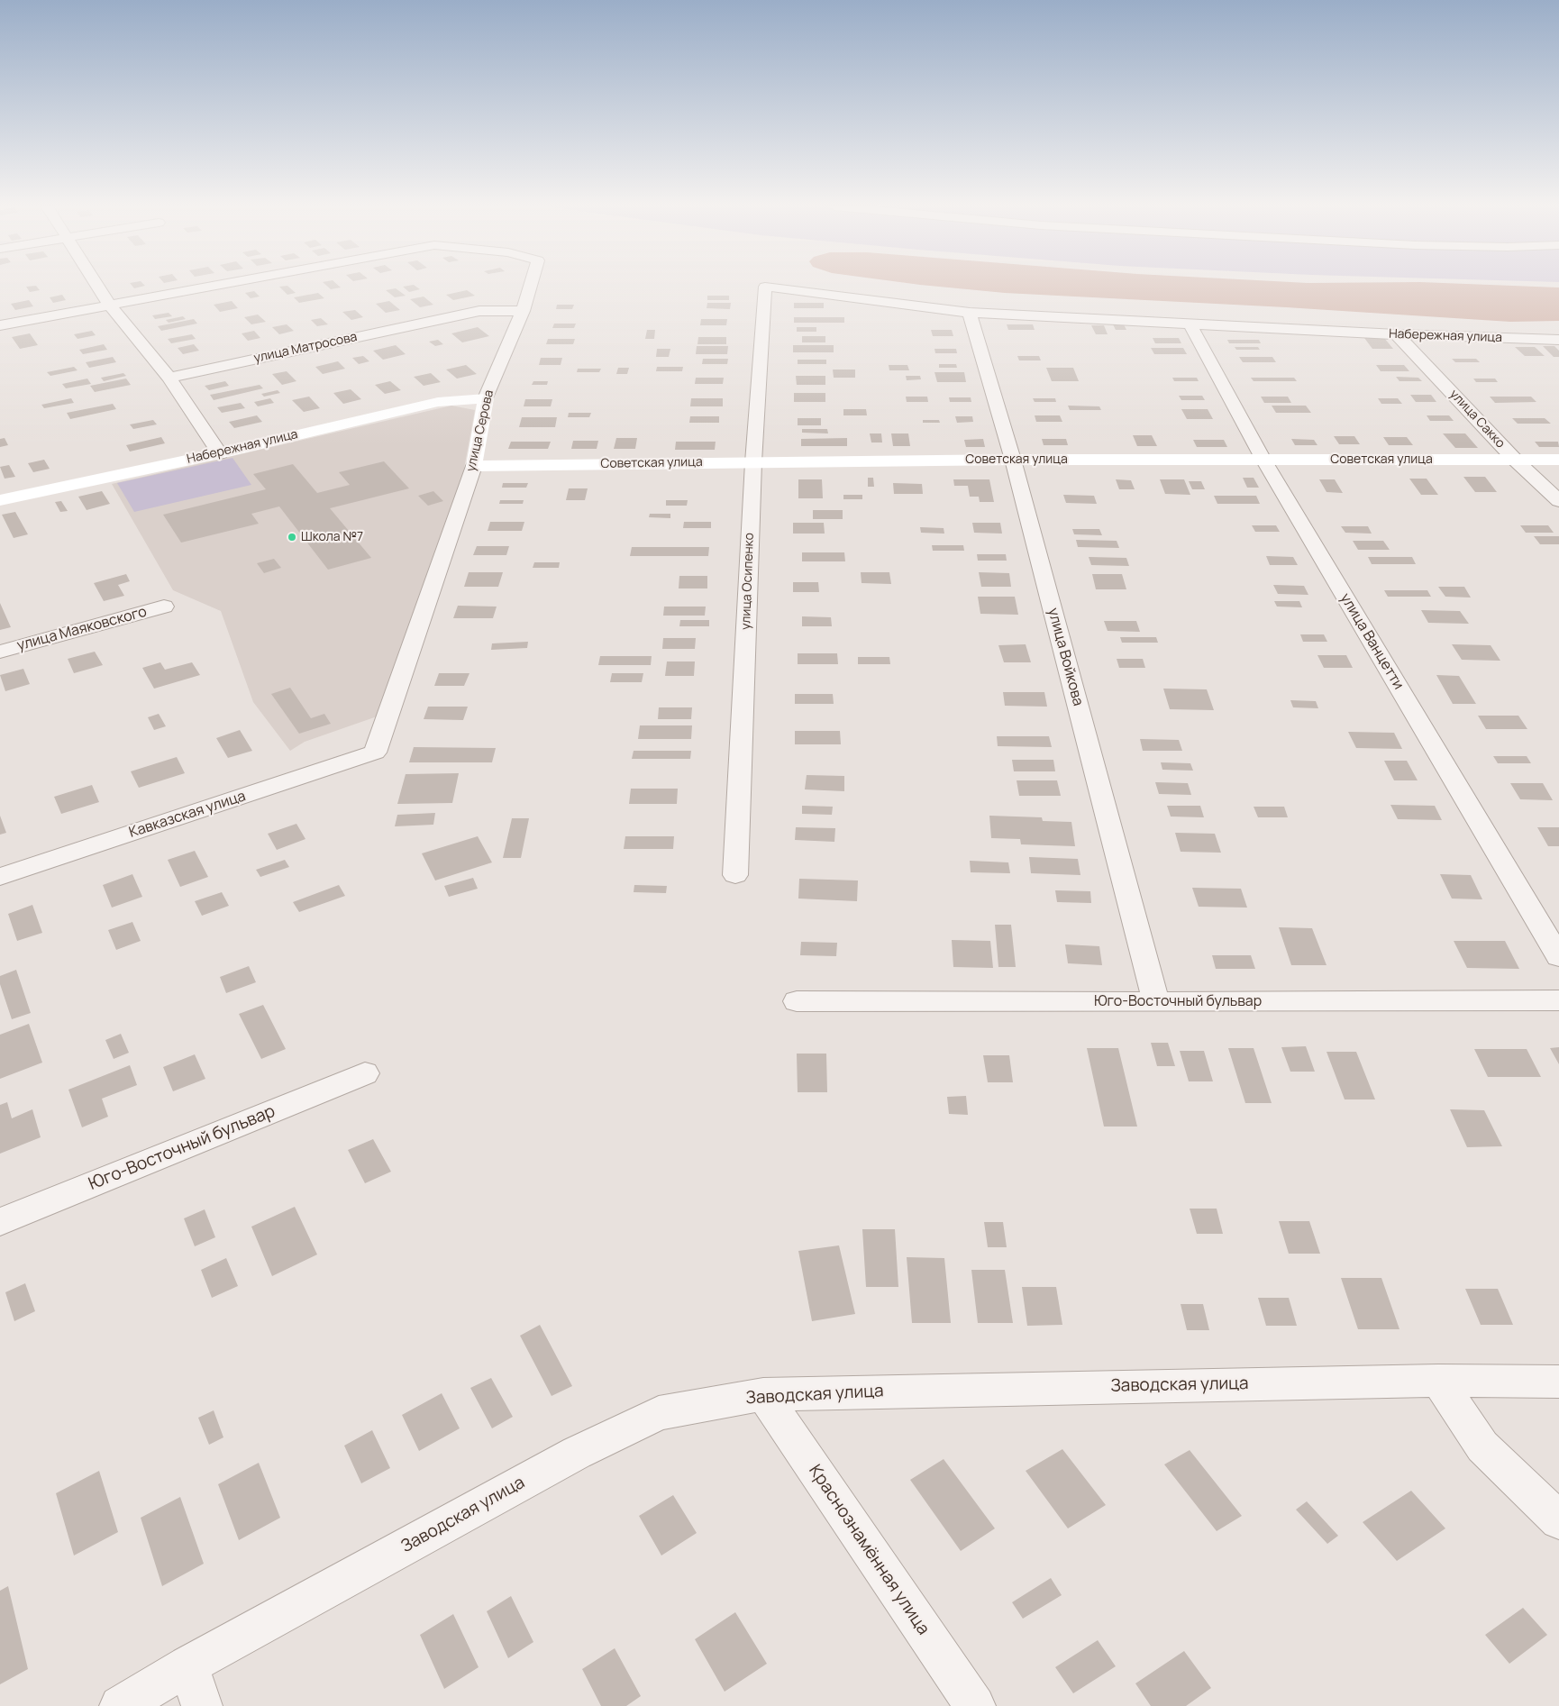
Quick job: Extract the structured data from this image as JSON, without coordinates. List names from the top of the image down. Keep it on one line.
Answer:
{"streets":{"street":["Набережная улица","улица Матросова","улица Сакко","улица Серова","Советская улица","улица Осипенко","улица Маяковского","улица Ванцетти","улица Войкова","Кавказская улица","Юго-Восточный бульвар","Заводская улица","Краснознамённая улица"]},"crossings":[["Набережная улица","улица Сакко"],["Набережная улица","улица Серова"],["Набережная улица","улица Осипенко"],["Набережная улица","улица Ванцетти"],["Набережная улица","улица Войкова"],["улица Матросова","улица Серова"],["улица Сакко","Советская улица"],["улица Серова","Советская улица"],["улица Серова","Кавказская улица"],["Советская улица","улица Осипенко"],["Советская улица","улица Ванцетти"],["Советская улица","улица Войкова"],["улица Войкова","Юго-Восточный бульвар"],["Заводская улица","Краснознамённая улица"]],"places":["Школа №7"]}
